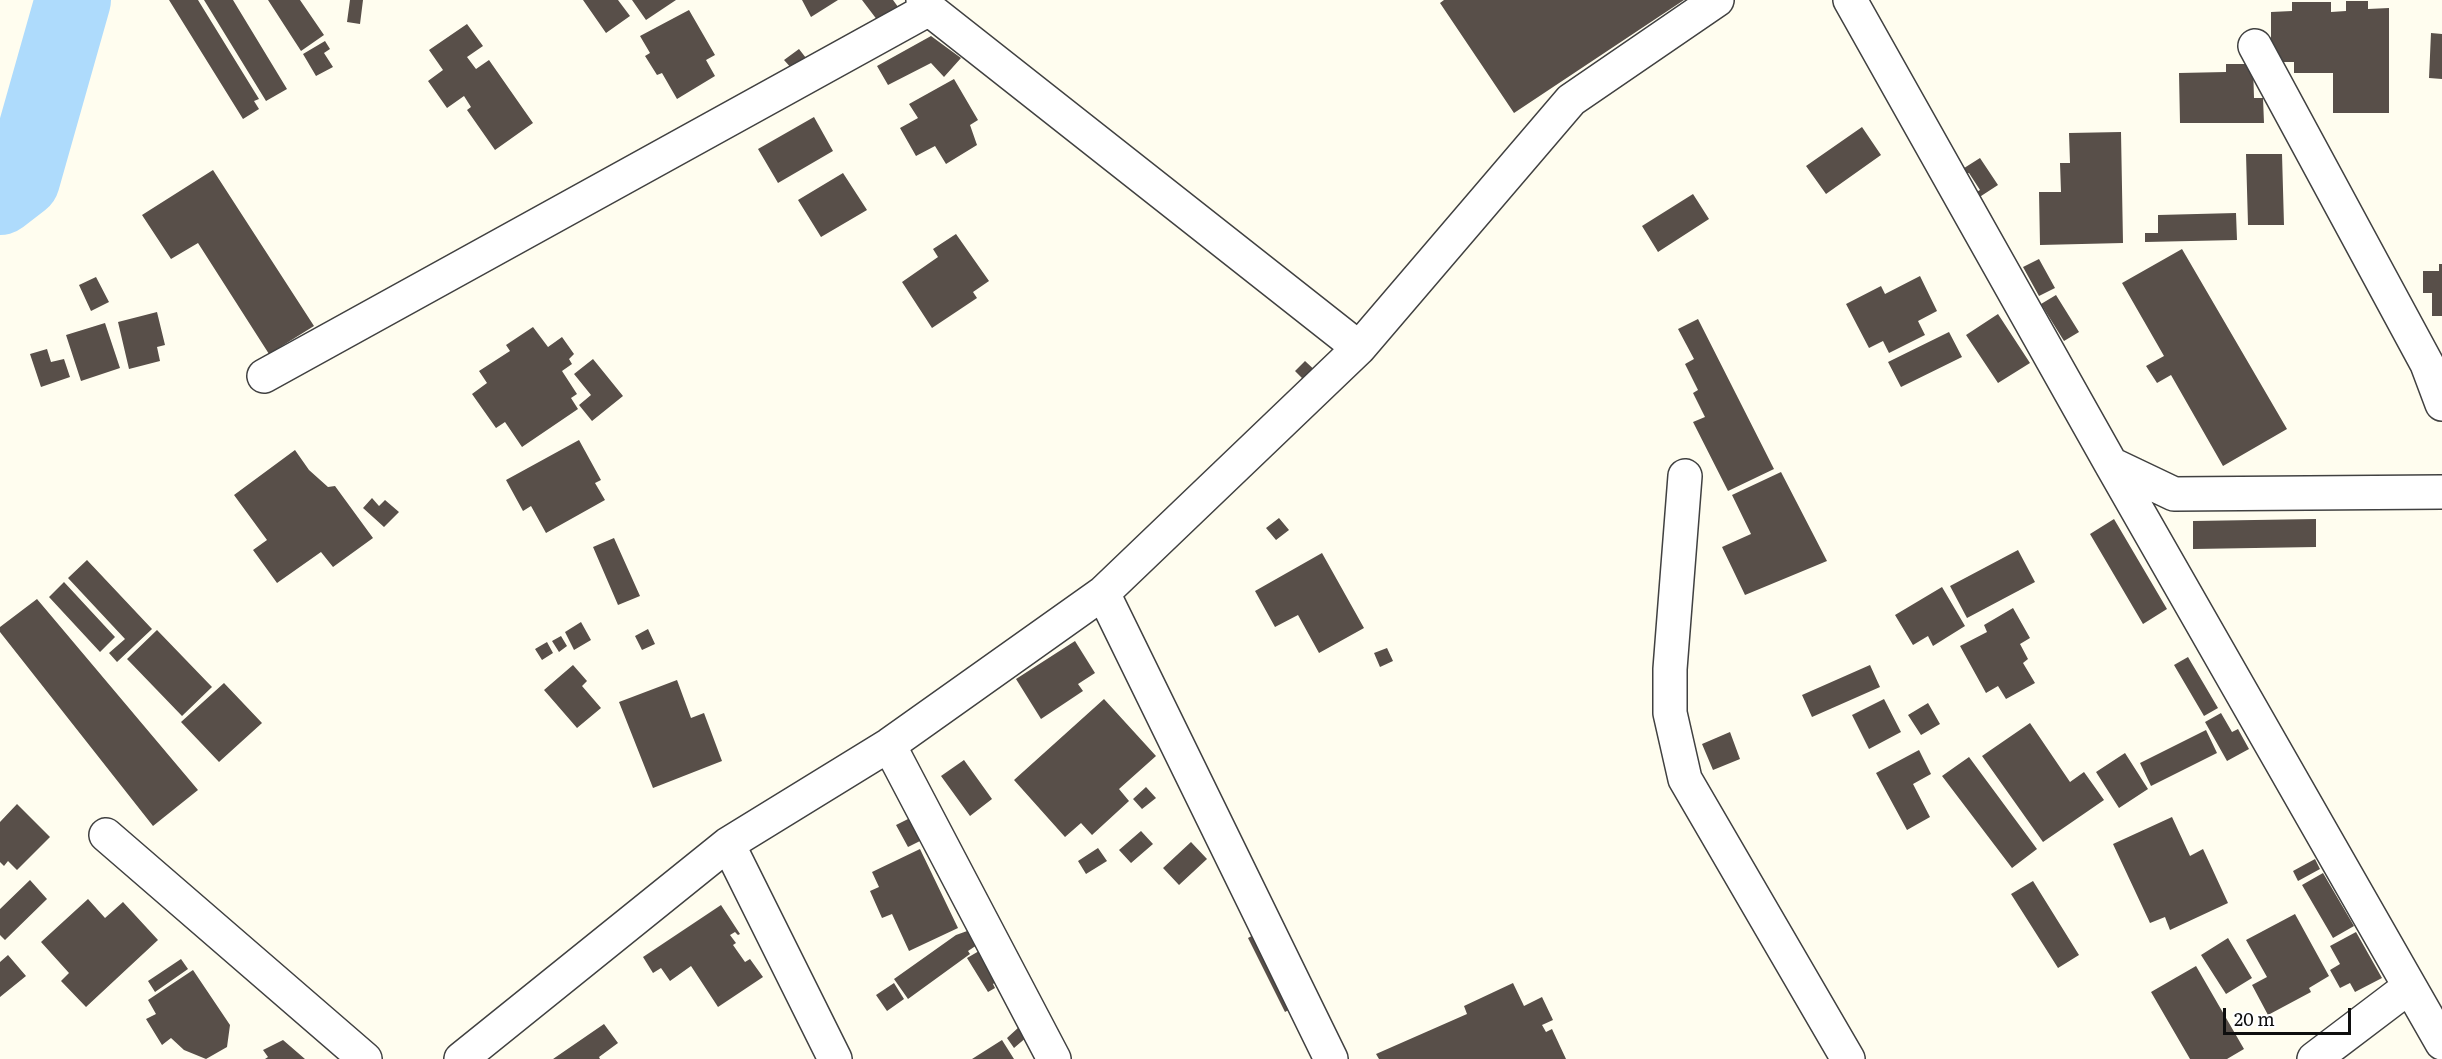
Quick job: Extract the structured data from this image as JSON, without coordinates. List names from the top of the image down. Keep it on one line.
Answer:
{"scale_bar":"20 m"}
